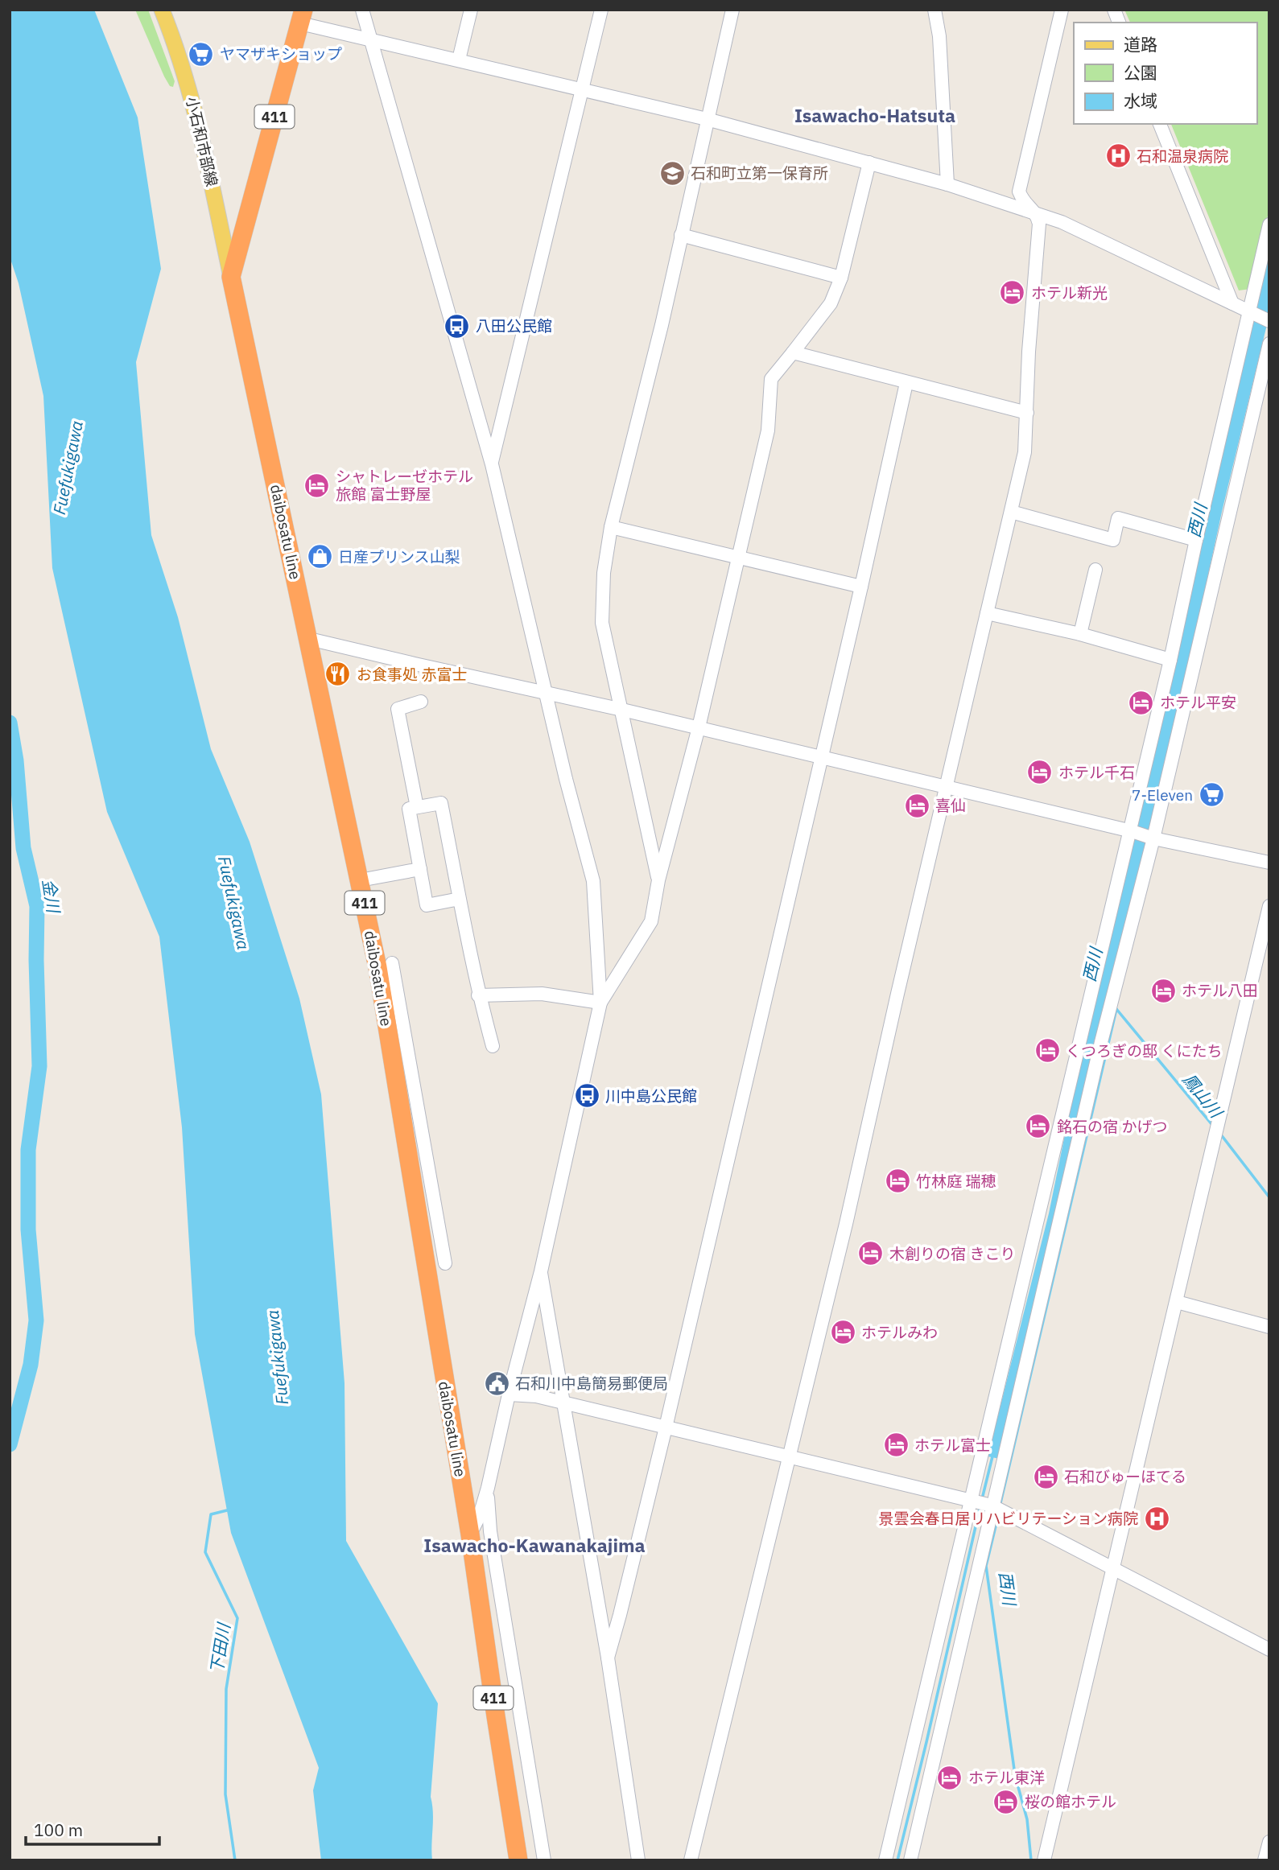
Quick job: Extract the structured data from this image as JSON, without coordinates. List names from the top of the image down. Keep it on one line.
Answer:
{"streets":{"highway":["411","daibosatu line"],"main road":["小石和市部線"]},"crossings":[["小石和市部線","daibosatu line"]],"districts":["Isawacho-Hatsuta","Isawacho-Kawanakajima"],"water":["Fuefukigawa","西川","金川","鳳山川","下田川"],"places":{"supermarket":["ヤマザキショップ","7-Eleven"],"hospital":["石和温泉病院","景雲会春日居リハビリテーション病院"],"school or university":["石和町立第一保育所"],"hotel":["ホテル新光","シャトレーゼホテル 旅館 富士野屋","ホテル平安","ホテル千石","喜仙","ホテル八田","くつろぎの邸 くにたち","銘石の宿 かげつ","竹林庭 瑞穂","木創りの宿 きこり","ホテルみわ","ホテル富士","石和びゅーほてる","ホテル東洋","桜の館ホテル"],"bus stop":["八田公民館","川中島公民館"],"shop":["日産プリンス山梨"],"restaurant":["お食事処 赤富士"],"public building":["石和川中島簡易郵便局"]},"legend":["道路","公園","水域"],"scale_bar":"100 m"}
